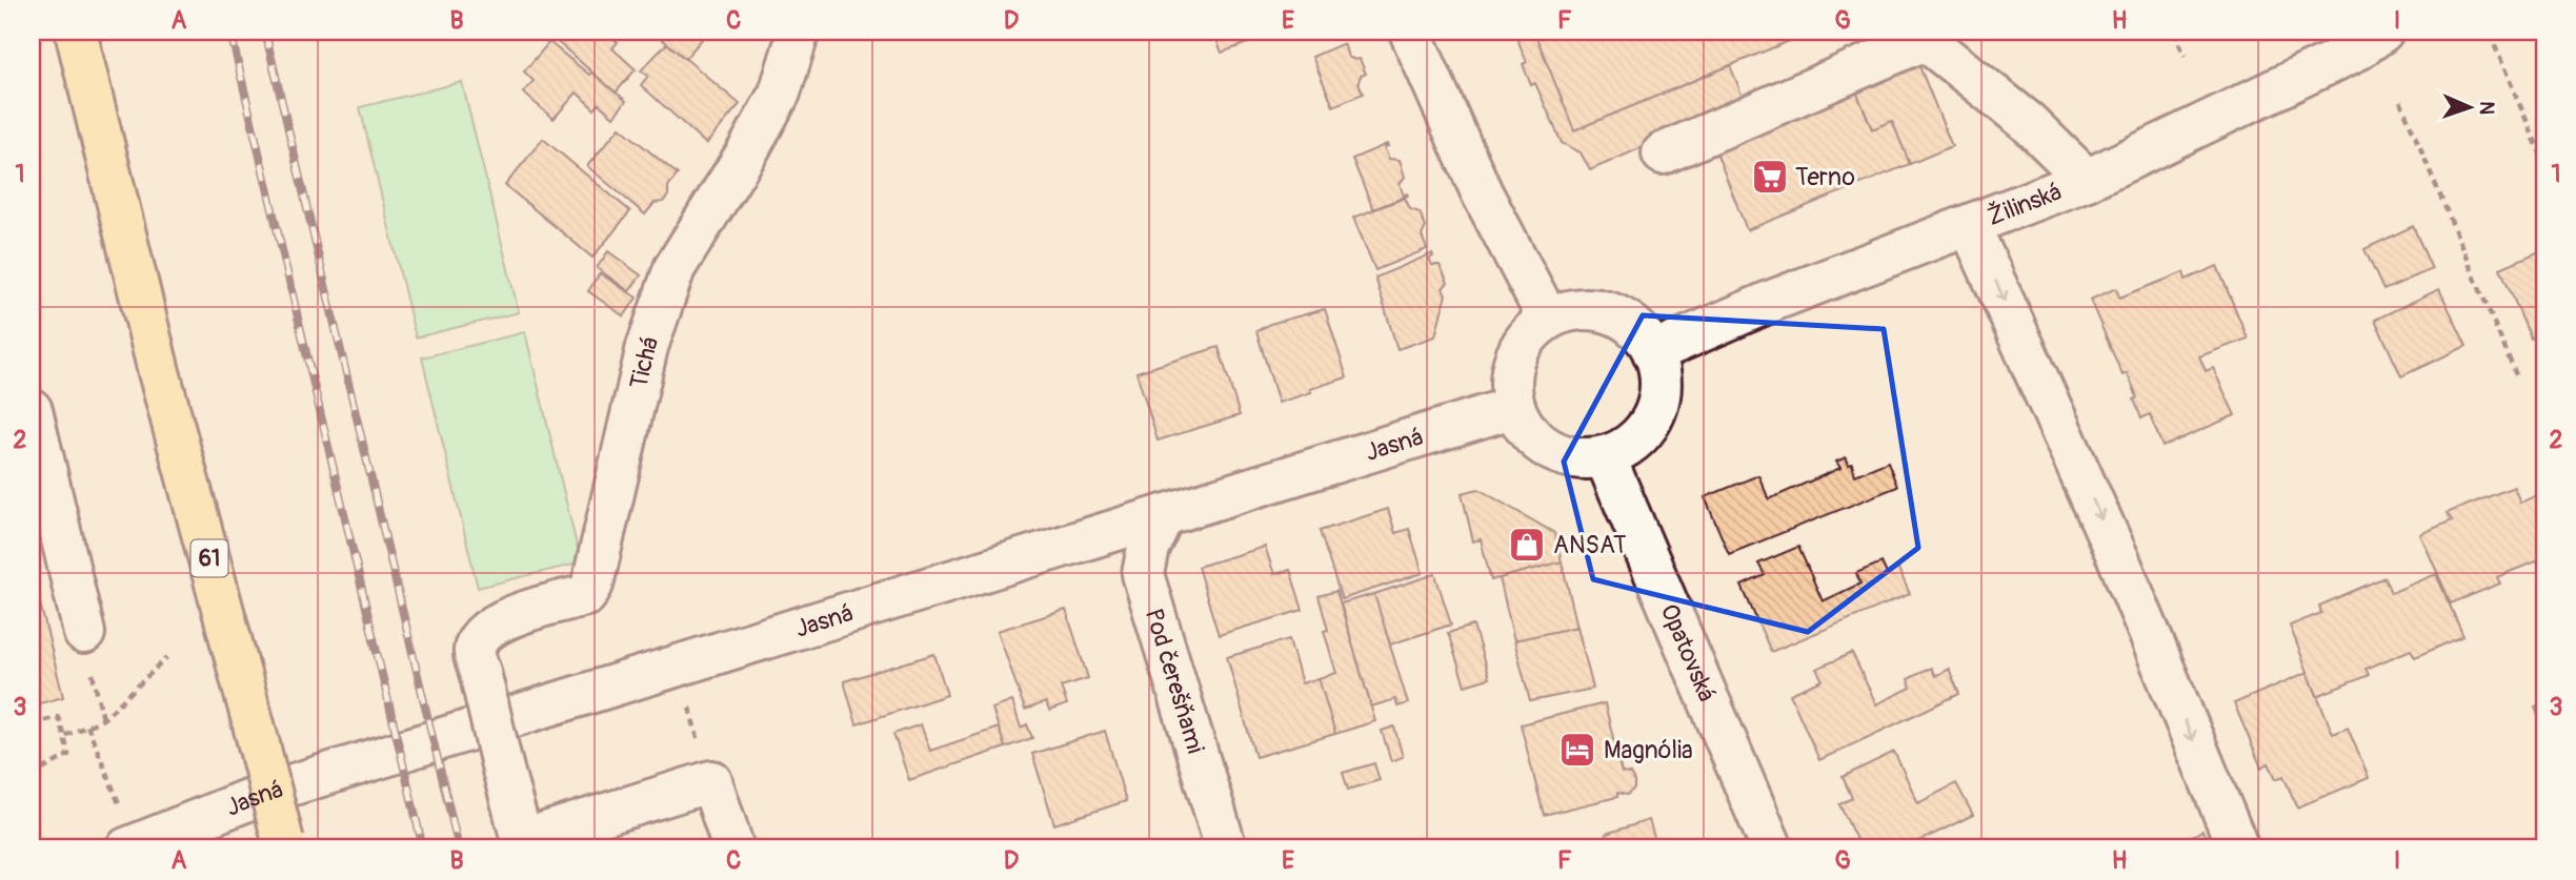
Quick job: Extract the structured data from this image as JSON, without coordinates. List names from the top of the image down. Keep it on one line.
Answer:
{"streets":{"main road":["61"],"street":["Žilinská","Tichá","Jasná","Opatovská","Pod čerešňami"]},"crossings":[["Žilinská","Jasná"],["Žilinská","Opatovská"],["Jasná","Opatovská"],["Jasná","Pod čerešňami"]],"places":{"supermarket":["Terno"],"shop":["ANSAT"],"hotel":["Magnólia"]},"north":"right","grid":{"columns":["A","B","C","D","E","F","G","H","I"],"rows":["1","2","3"]}}
